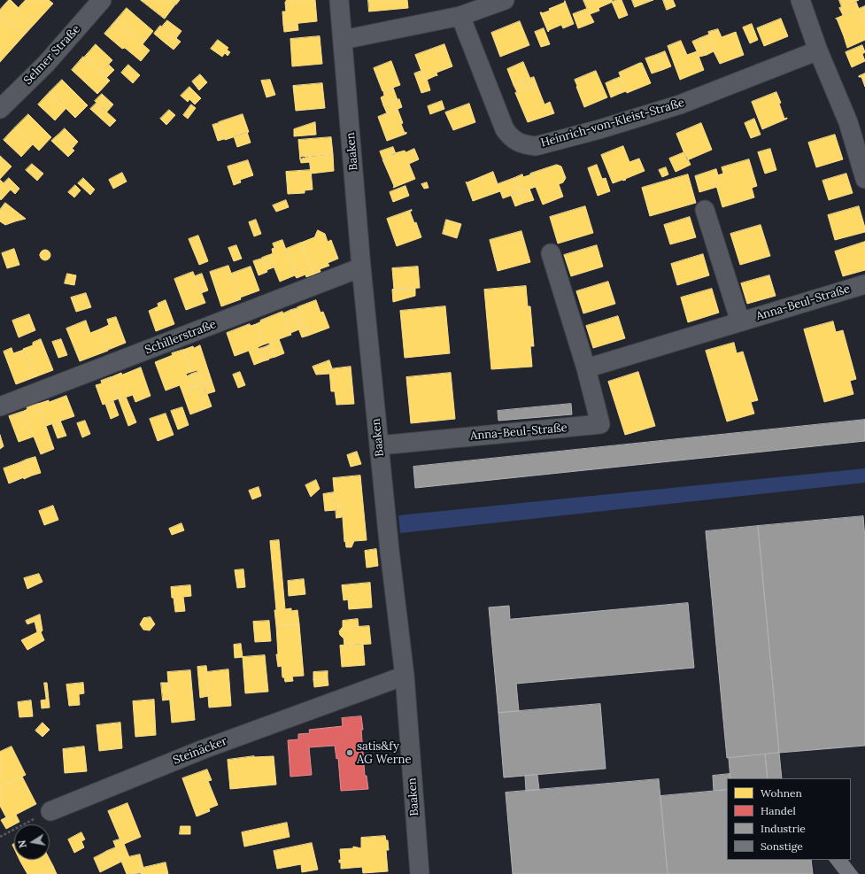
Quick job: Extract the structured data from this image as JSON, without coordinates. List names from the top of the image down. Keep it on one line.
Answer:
{"streets":{"street":["Selmer Straße","Heinrich-von-Kleist-Straße","Baaken","Anna-Beul-Straße","Schillerstraße","Steinäcker"]},"crossings":[["Baaken","Anna-Beul-Straße"],["Baaken","Schillerstraße"],["Baaken","Steinäcker"]],"places":["satis&fy AG Werne"],"legend":["Wohnen","Handel","Industrie","Sonstige"],"north":"left"}
